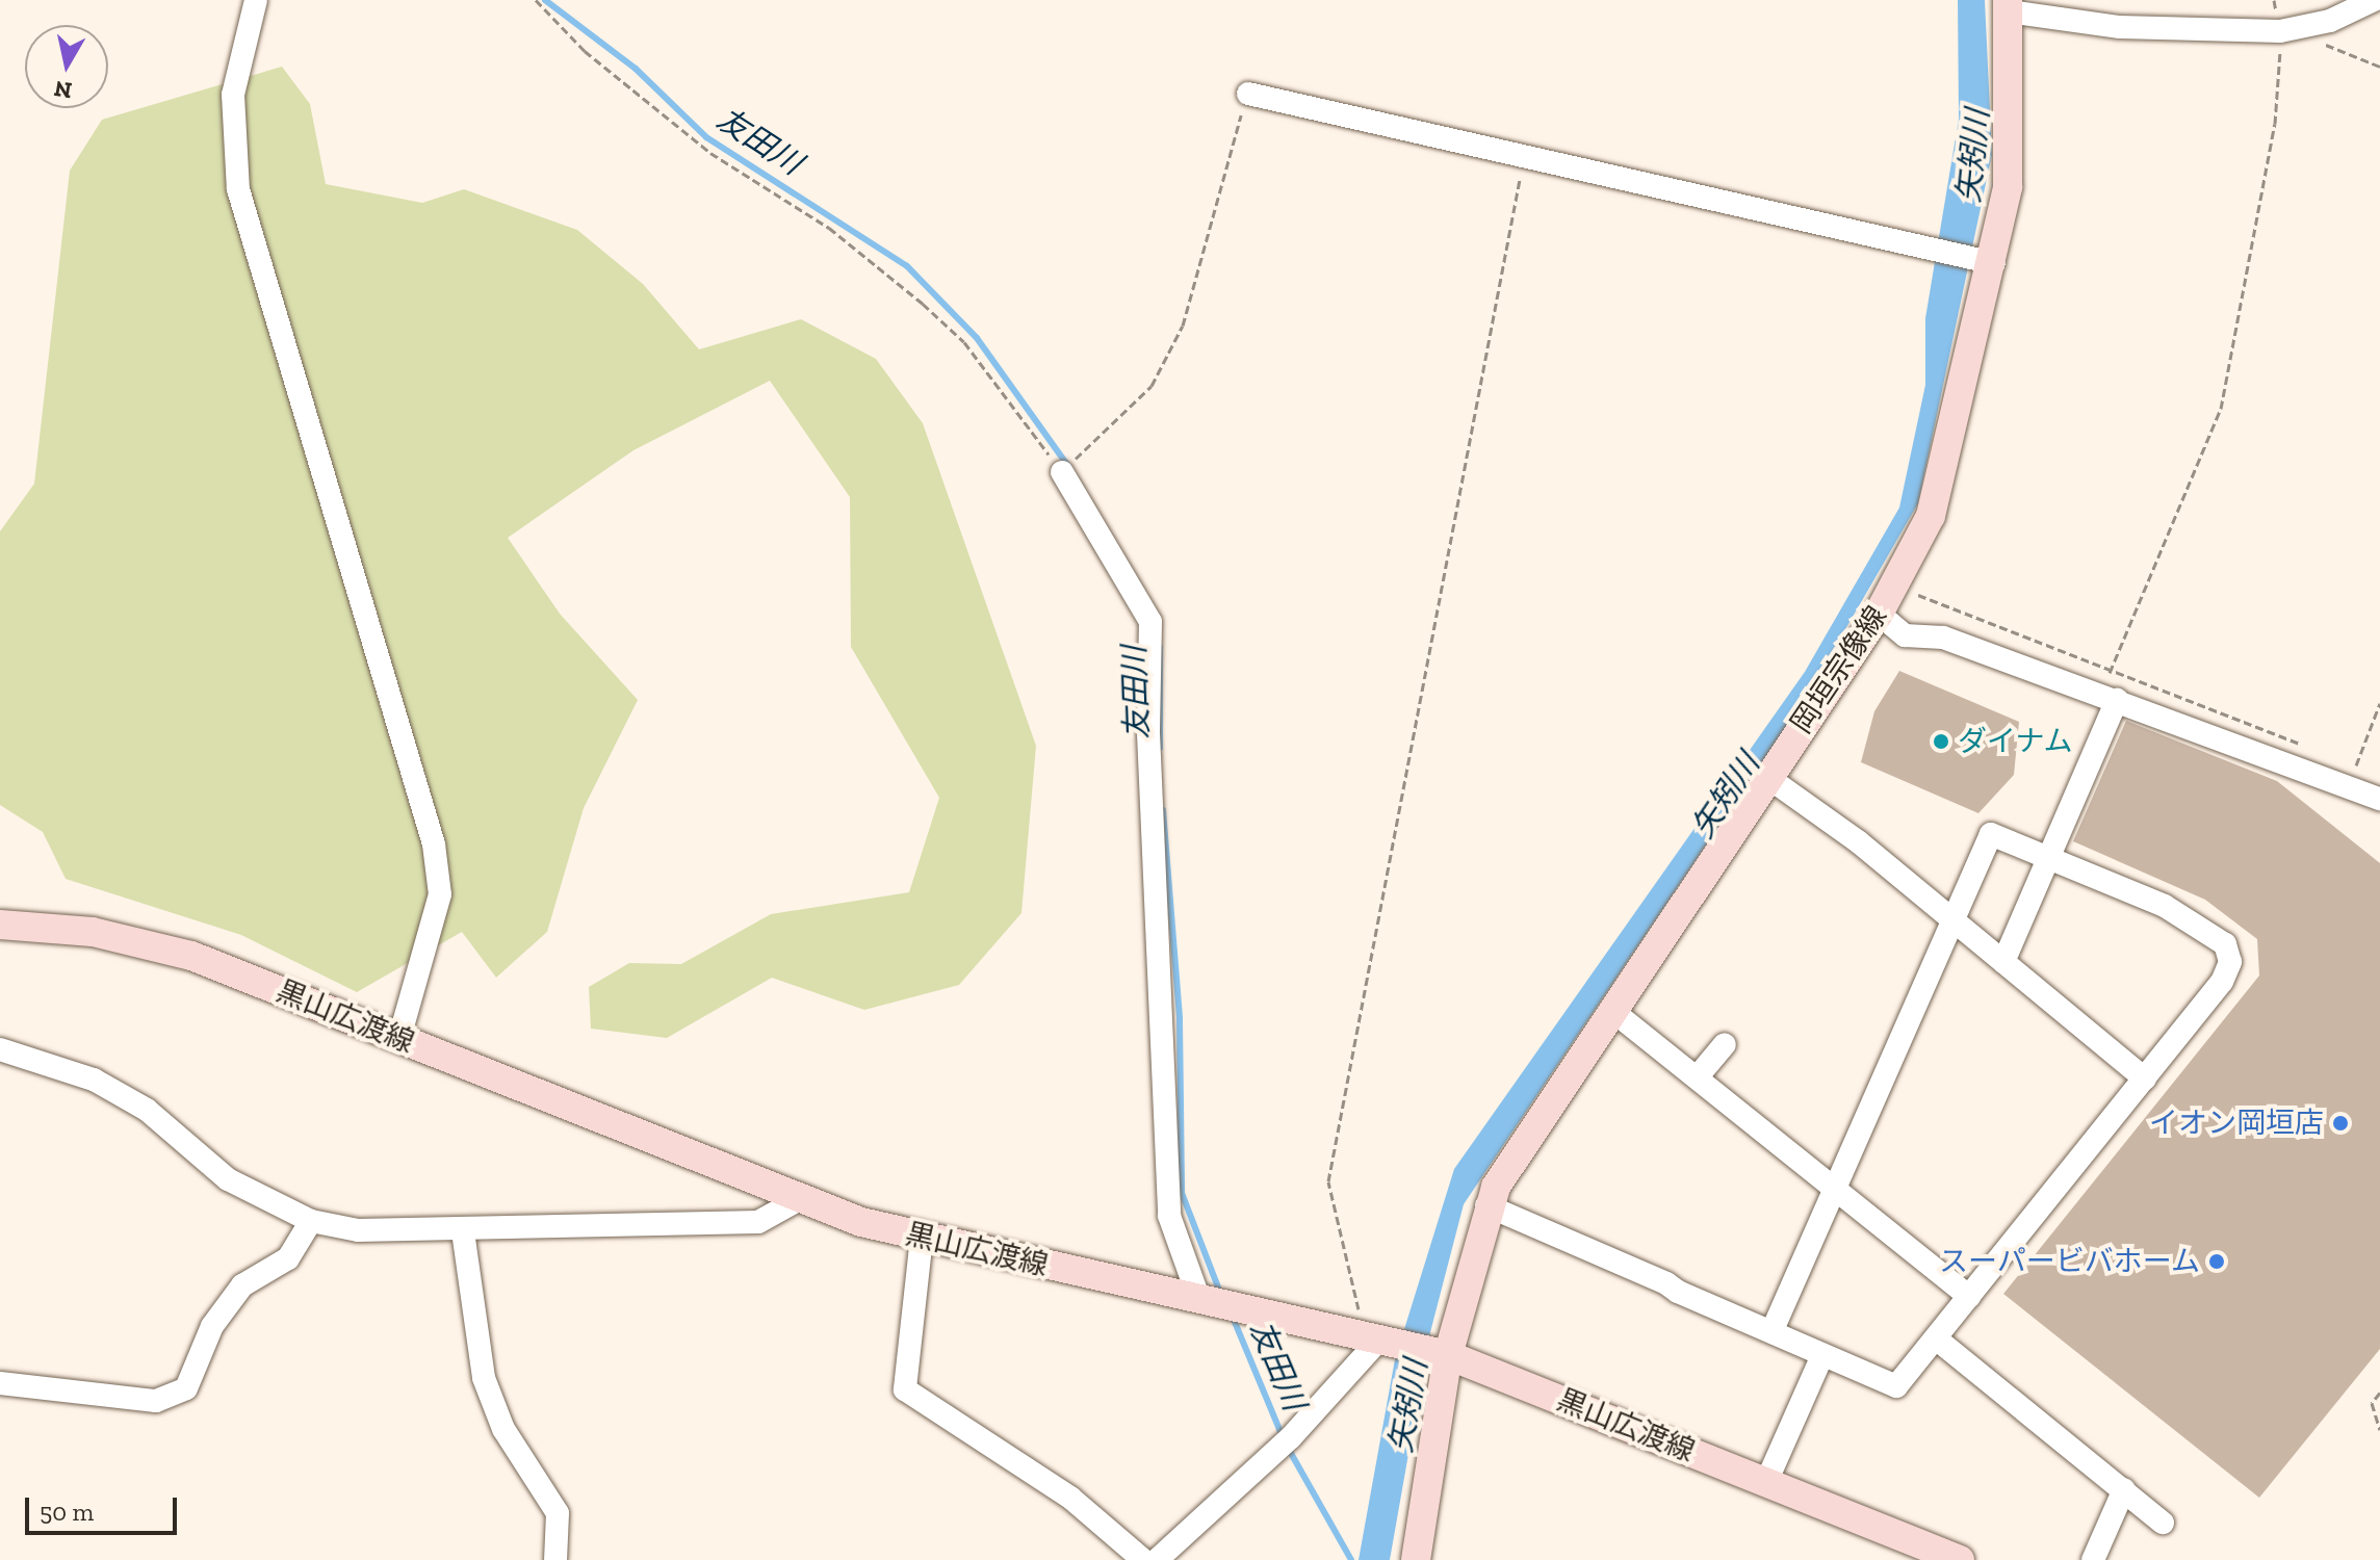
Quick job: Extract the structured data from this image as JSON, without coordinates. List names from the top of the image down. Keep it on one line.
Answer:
{"streets":{"main road":["岡垣宗像線","黒山広渡線"]},"crossings":[["岡垣宗像線","黒山広渡線"]],"water":["友田川","矢矧川"],"places":["ダイナム","イオン岡垣店","スーパービバホーム"],"scale_bar":"50 m","north":"bottom"}
